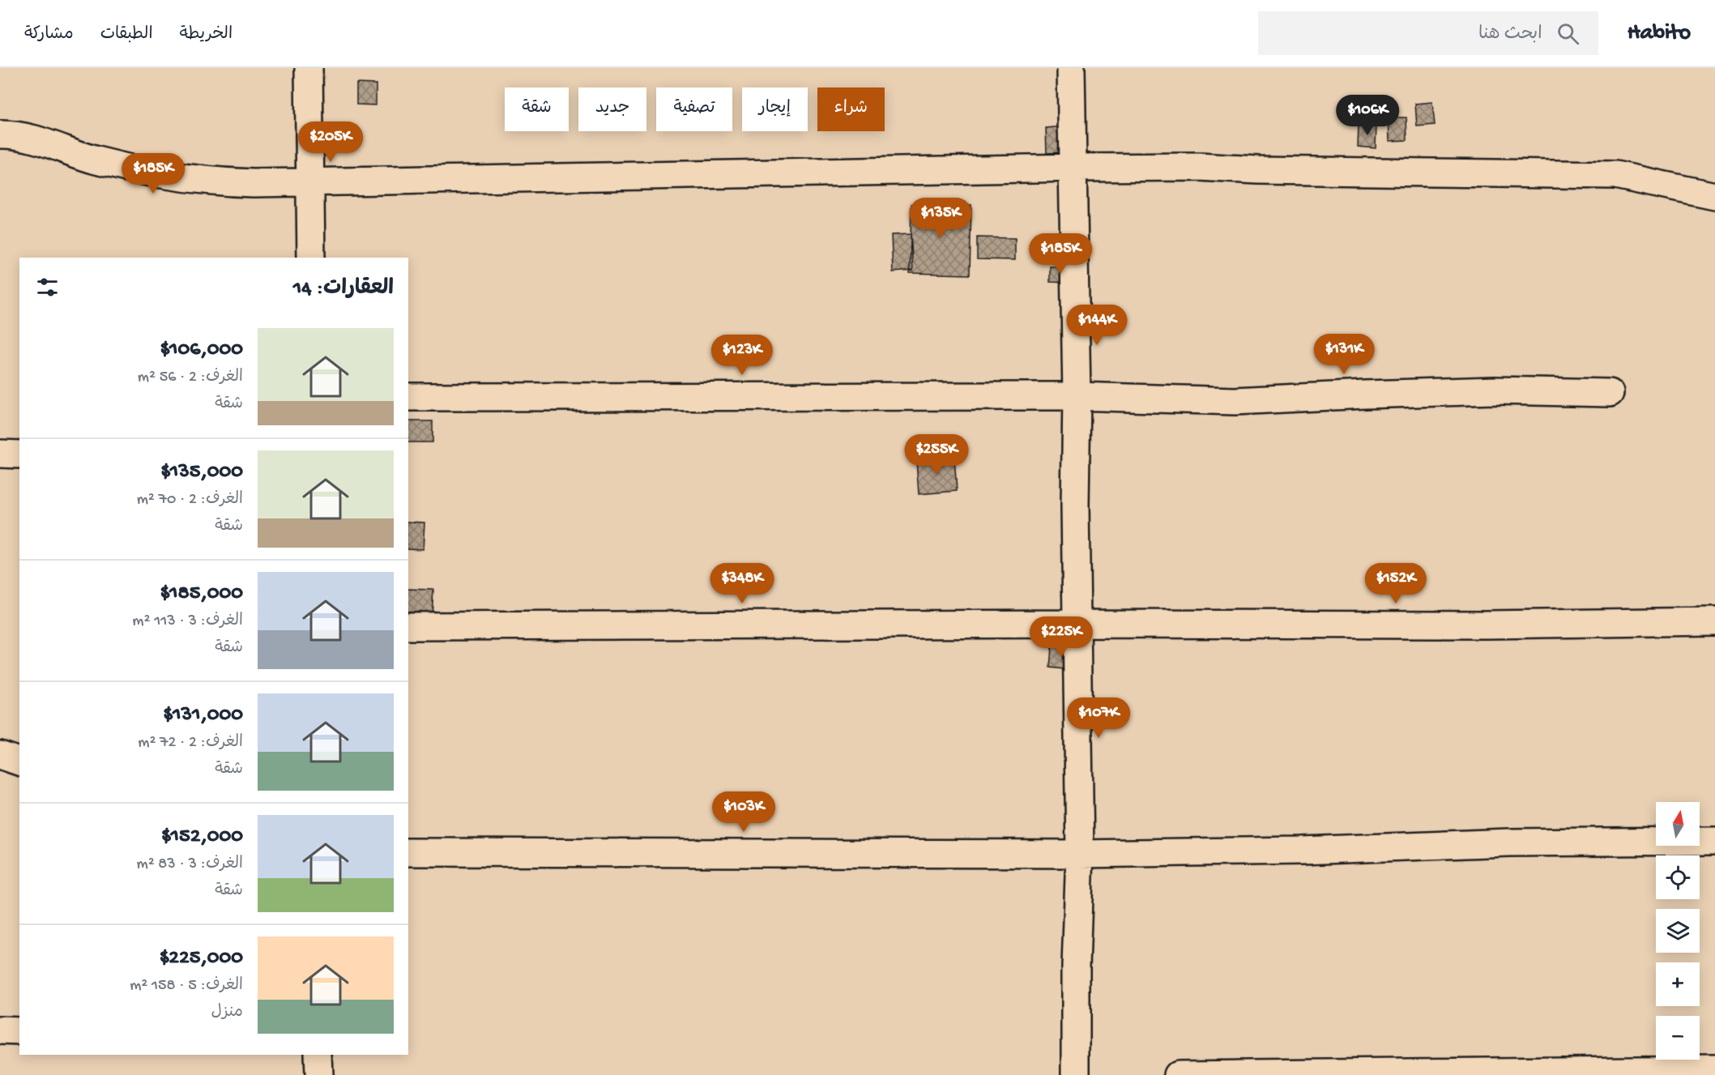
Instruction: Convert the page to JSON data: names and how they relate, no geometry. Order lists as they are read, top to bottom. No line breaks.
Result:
{"north":"top","page":{"header":"Habito","search":"ابحث هنا","nav":["الخريطة","الطبقات","مشاركة"],"chip":["شراء","إيجار","تصفية","جديد","شقة"],"price":["$106K","$205K","$185K","$135K","$185K","$144K","$131K","$123K","$255K","$348K","$152K","$225K","$107K","$103K"],"heading":"العقارات: 14","list":[{"name":"$106,000","note":"الغرف: 2 · 56 m² · شقة"},{"name":"$135,000","note":"الغرف: 2 · 70 m² · شقة"},{"name":"$185,000","note":"الغرف: 3 · 113 m² · شقة"},{"name":"$131,000","note":"الغرف: 2 · 72 m² · شقة"},{"name":"$152,000","note":"الغرف: 3 · 83 m² · شقة"},{"name":"$225,000","note":"الغرف: 5 · 158 m² · منزل"}],"map_buttons":["+","−"]}}
